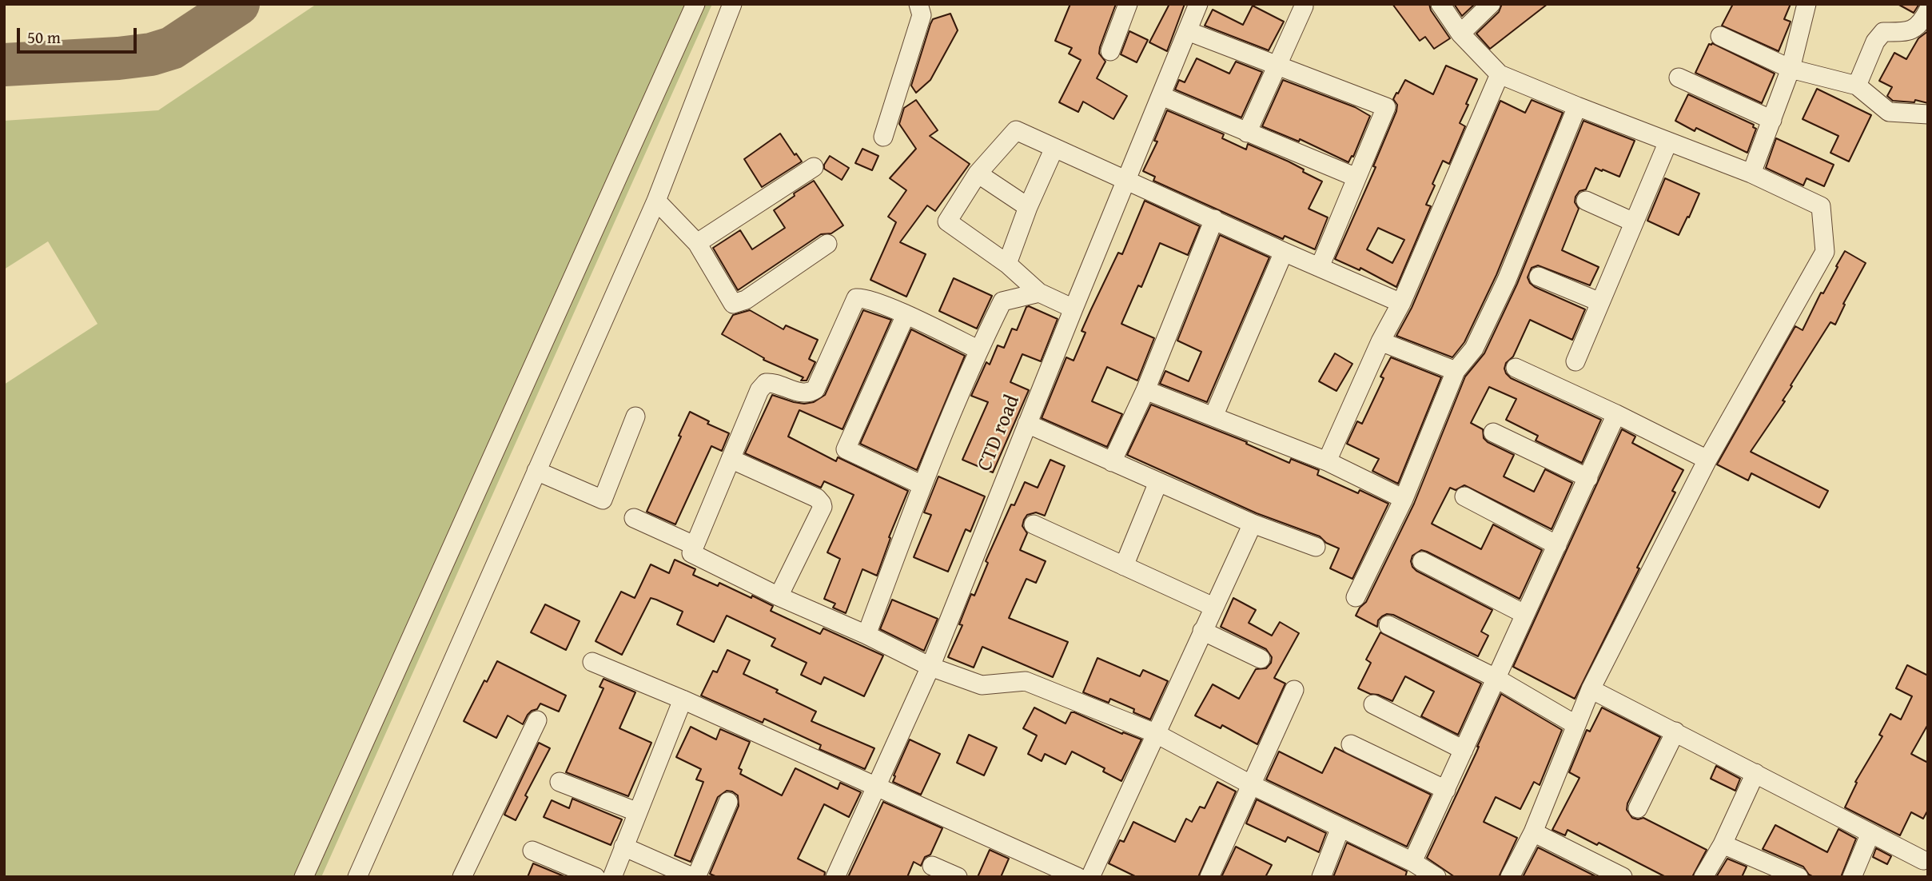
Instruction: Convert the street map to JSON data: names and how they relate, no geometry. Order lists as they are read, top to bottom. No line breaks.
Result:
{"streets":{"street":["CTD road"]},"scale_bar":"50 m"}
